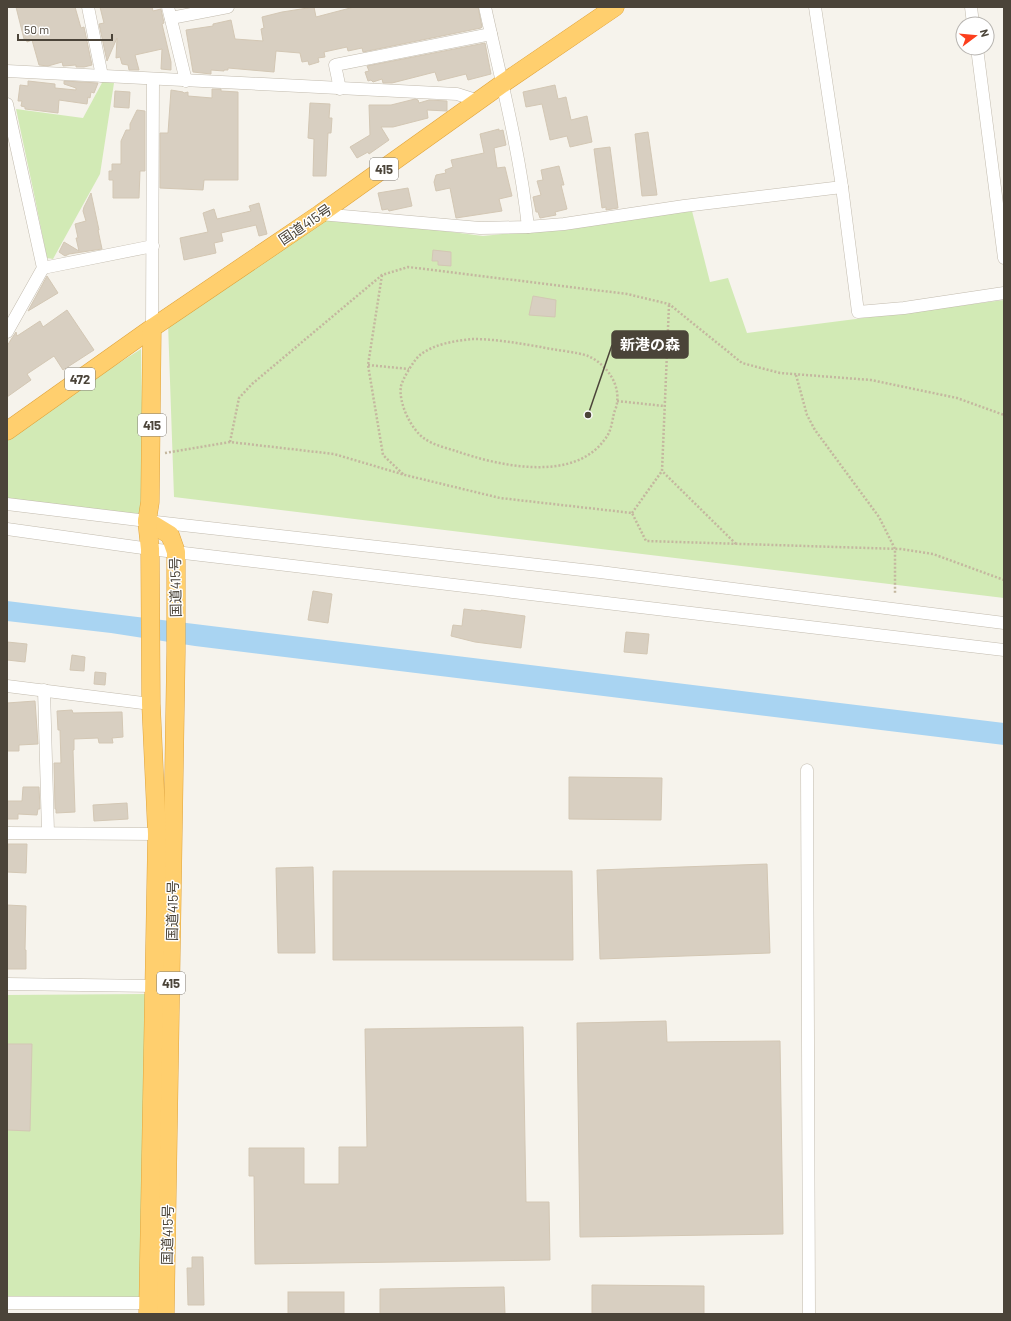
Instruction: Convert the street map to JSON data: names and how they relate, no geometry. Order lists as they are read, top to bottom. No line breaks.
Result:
{"streets":{"highway":["415","国道415号","472"]},"crossings":[["国道415号","472"]],"places":["新港の森"],"scale_bar":"50 m","north":"right"}
